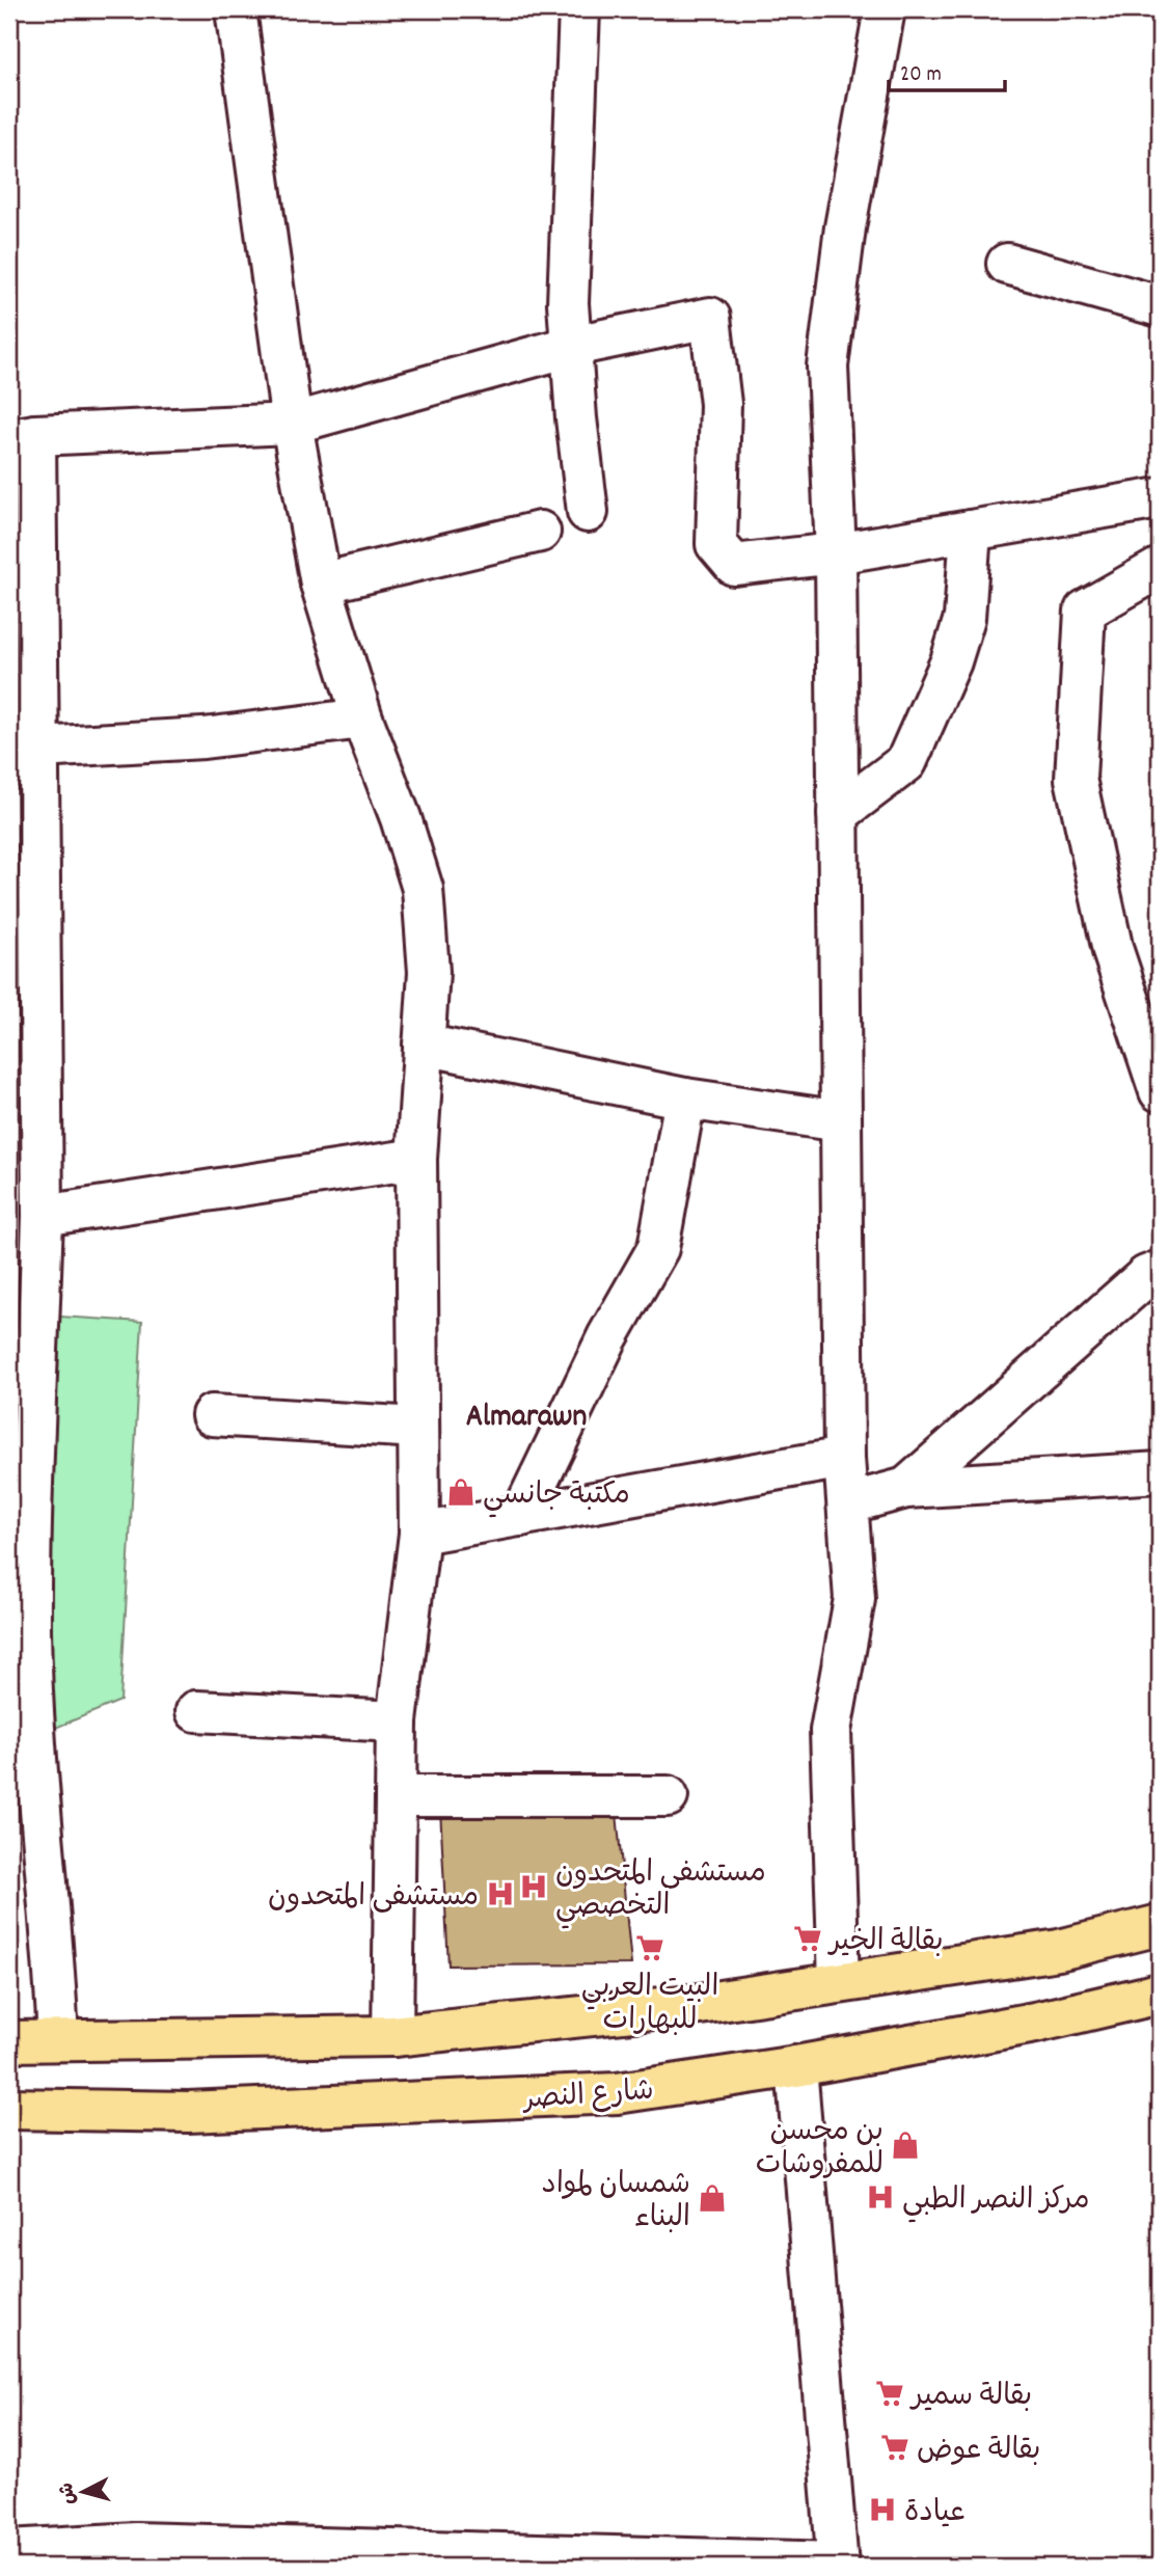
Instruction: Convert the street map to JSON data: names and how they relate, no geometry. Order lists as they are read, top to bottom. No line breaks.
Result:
{"streets":{"main road":["شارع النصر"]},"districts":["Almarawn"],"places":{"shop":["مكتبة جانسي","بن محسن للمفروشات","شمسان لمواد البناء"],"hospital":["مستشفى المتحدون التخصصي","مستشفى المتحدون","مركز النصر الطبي","عيادة"],"supermarket":["بقالة الخير","البيت العربي للبهارات","بقالة سمير","بقالة عوض"]},"scale_bar":"20 m","north":"left"}
